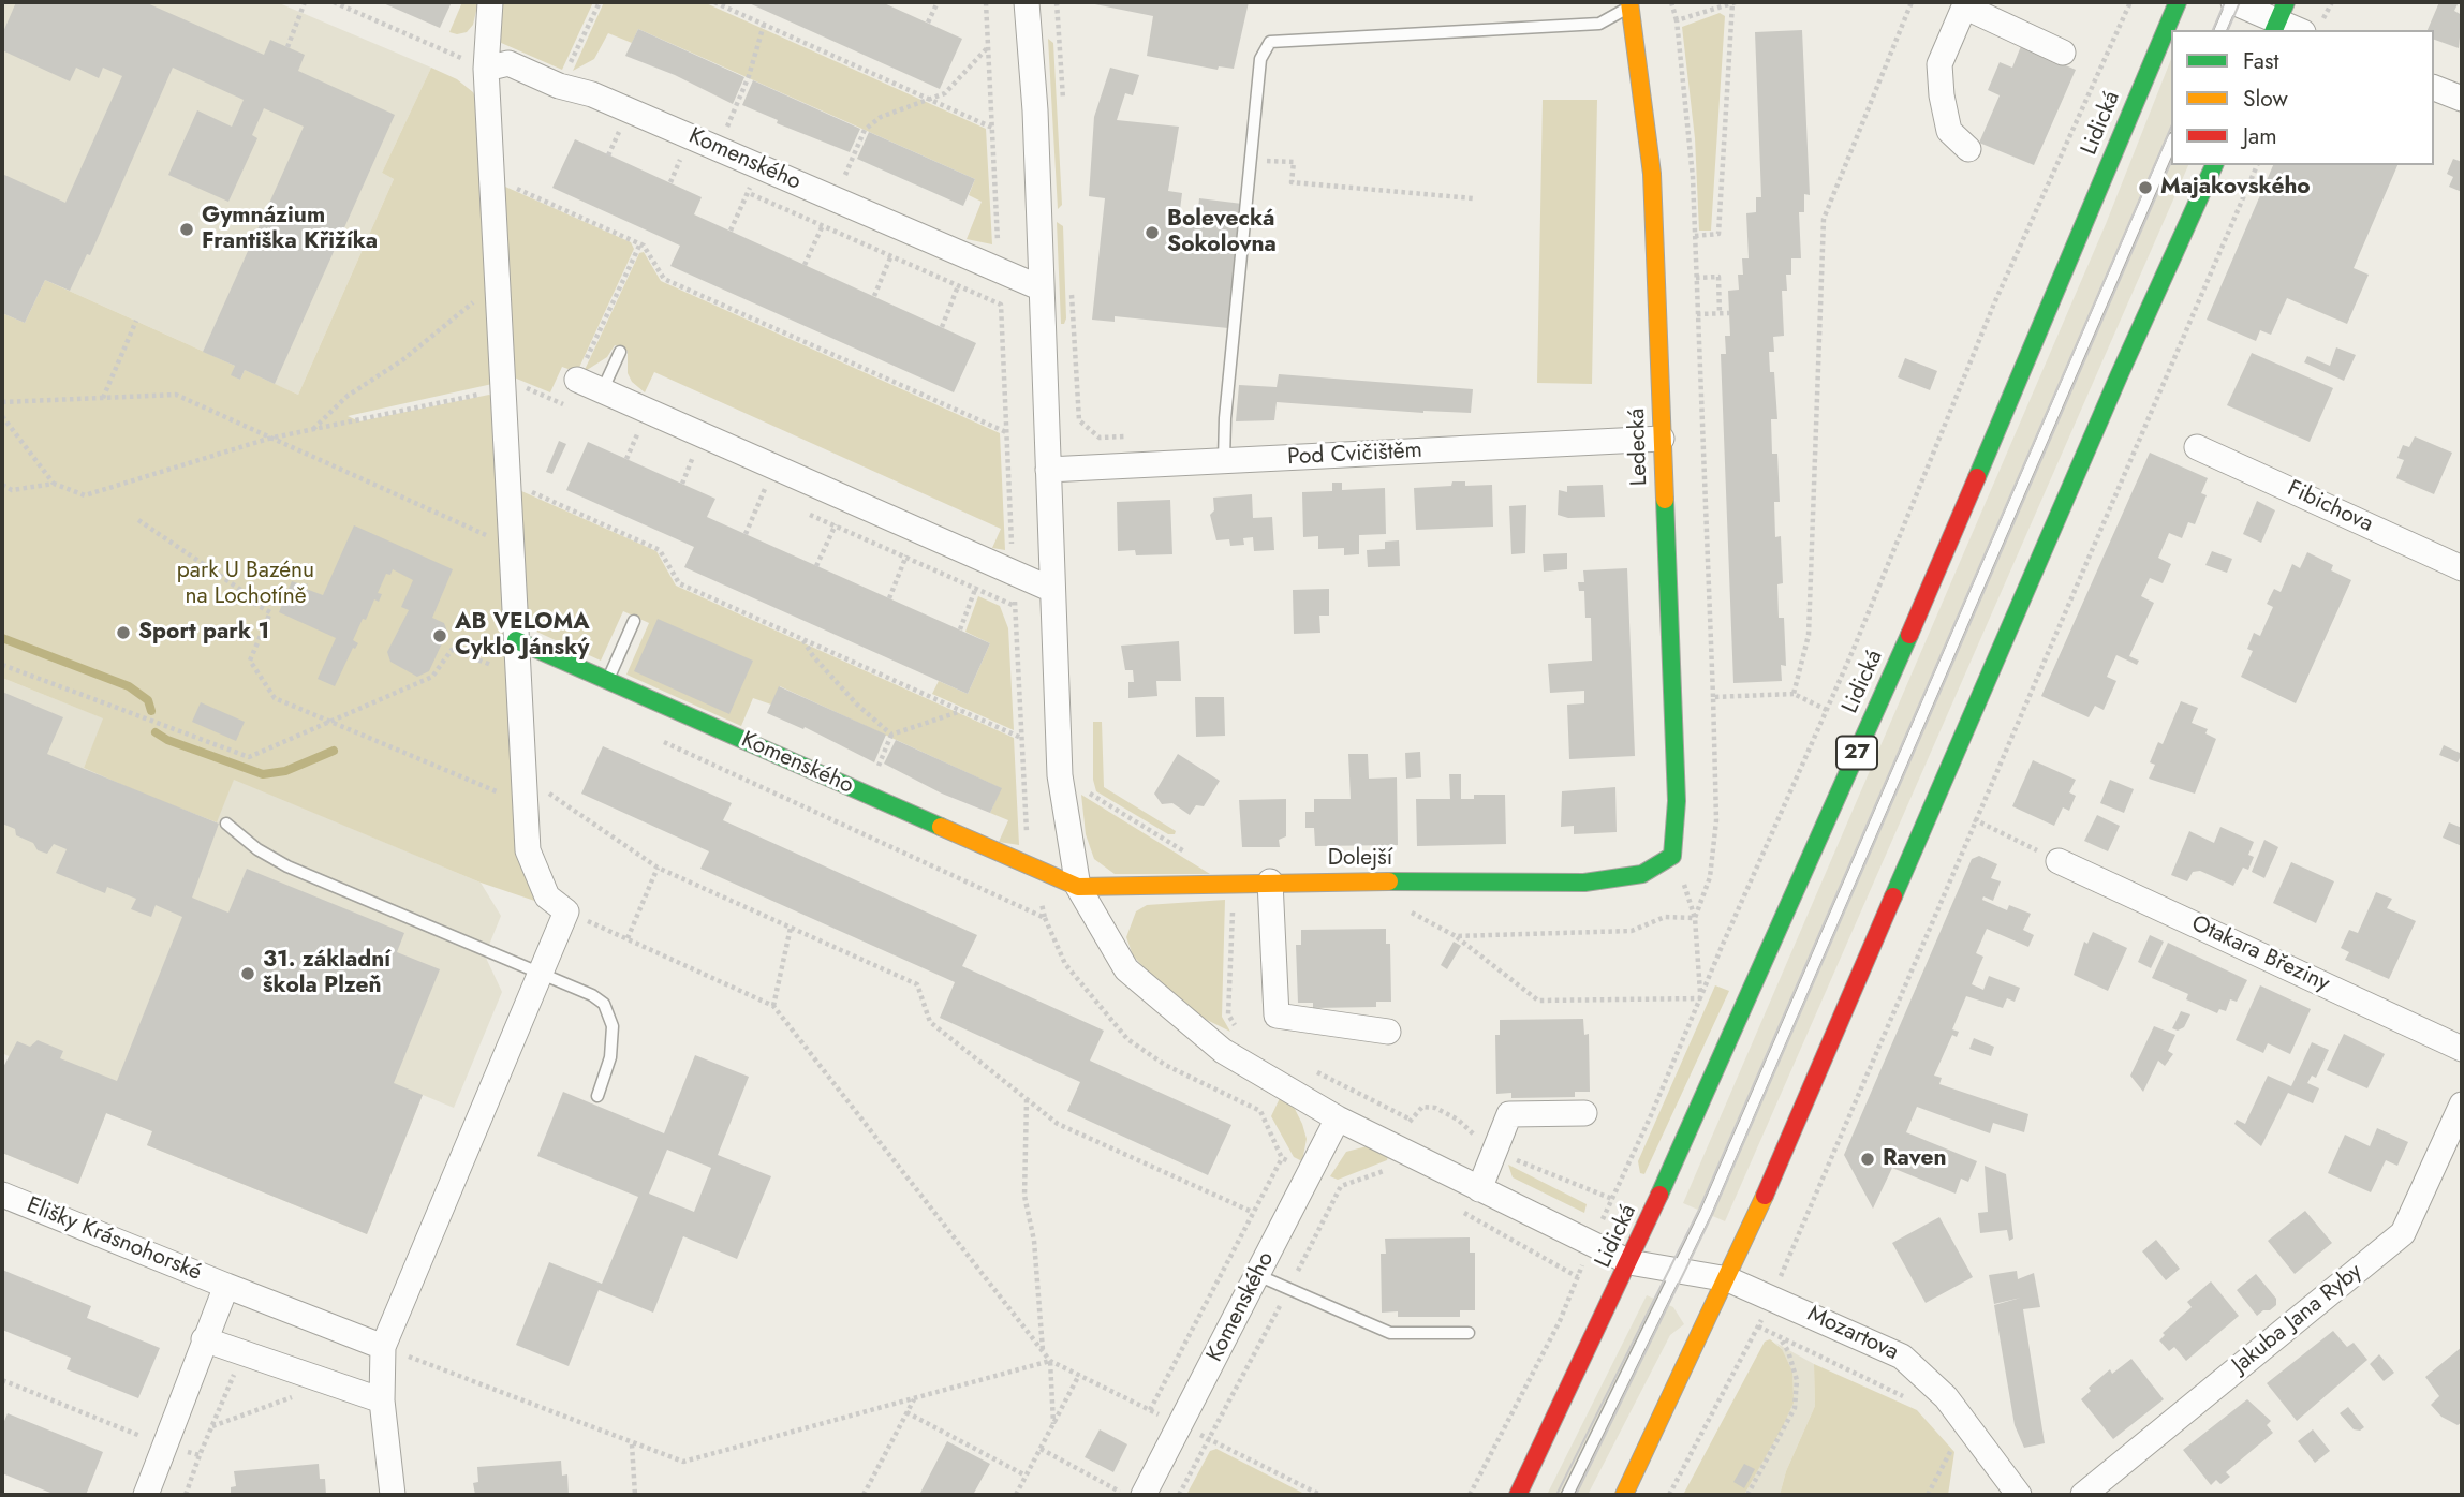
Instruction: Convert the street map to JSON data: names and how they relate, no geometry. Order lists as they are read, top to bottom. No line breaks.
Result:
{"streets":{"main road":["Lidická","Komenského","Ledecká","27","Dolejší"],"street":["Pod Cvičištěm","Fibichova","Otakara Březiny","Elišky Krásnohorské","Jakuba Jana Ryby","Mozartova"]},"crossings":[["Lidická","Mozartova"],["Komenského","Dolejší"],["Ledecká","Pod Cvičištěm"],["Ledecká","Dolejší"]],"parks":["park U Bazénu na Lochotíně"],"places":["Majakovského","Gymnázium Františka Křižíka","Bolevecká Sokolovna","Sport park 1","AB VELOMA Cyklo Jánský","31. základní škola Plzeň","Raven"],"legend":["Fast","Slow","Jam"]}
